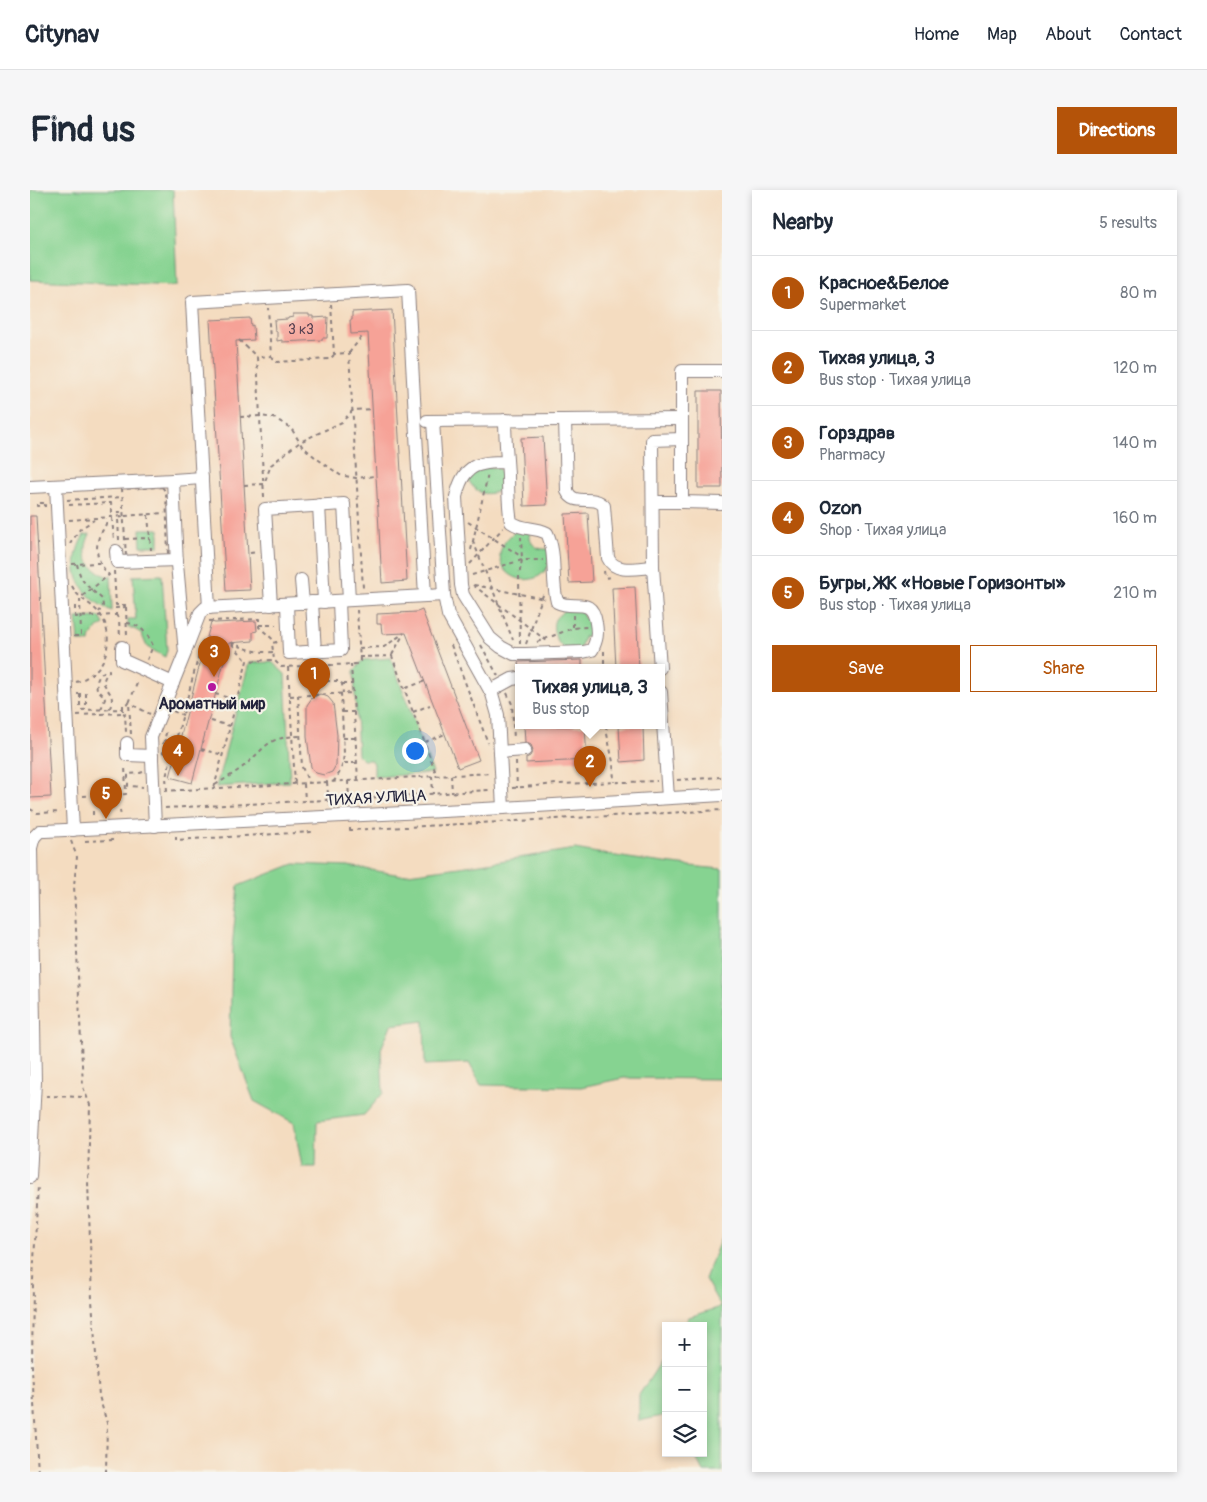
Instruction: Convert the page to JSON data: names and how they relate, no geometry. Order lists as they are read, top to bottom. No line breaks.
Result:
{"streets":{"street":["ТИХАЯ УЛИЦА"]},"places":["Ароматный мир"],"house_numbers":["3 к3"],"page":{"header":"Citynav","nav":["Home","Map","About","Contact"],"buttons":["Directions",["Save","Share"]],"title":"Find us","heading":["Nearby","5 results"],"list":[{"mark":"1","name":"Красное&Белое","note":"Supermarket","value":"80 m"},{"mark":"2","name":"Тихая улица, 3","note":"Bus stop · Тихая улица","value":"120 m"},{"mark":"3","name":"Горздрав","note":"Pharmacy","value":"140 m"},{"mark":"4","name":"Ozon","note":"Shop · Тихая улица","value":"160 m"},{"mark":"5","name":"Бугры, ЖК «Новые Горизонты»","note":"Bus stop · Тихая улица","value":"210 m"}],"pins":["3","1","4","2","5"],"popup":["Тихая улица, 3","Bus stop"],"map_buttons":["+","−"]}}
